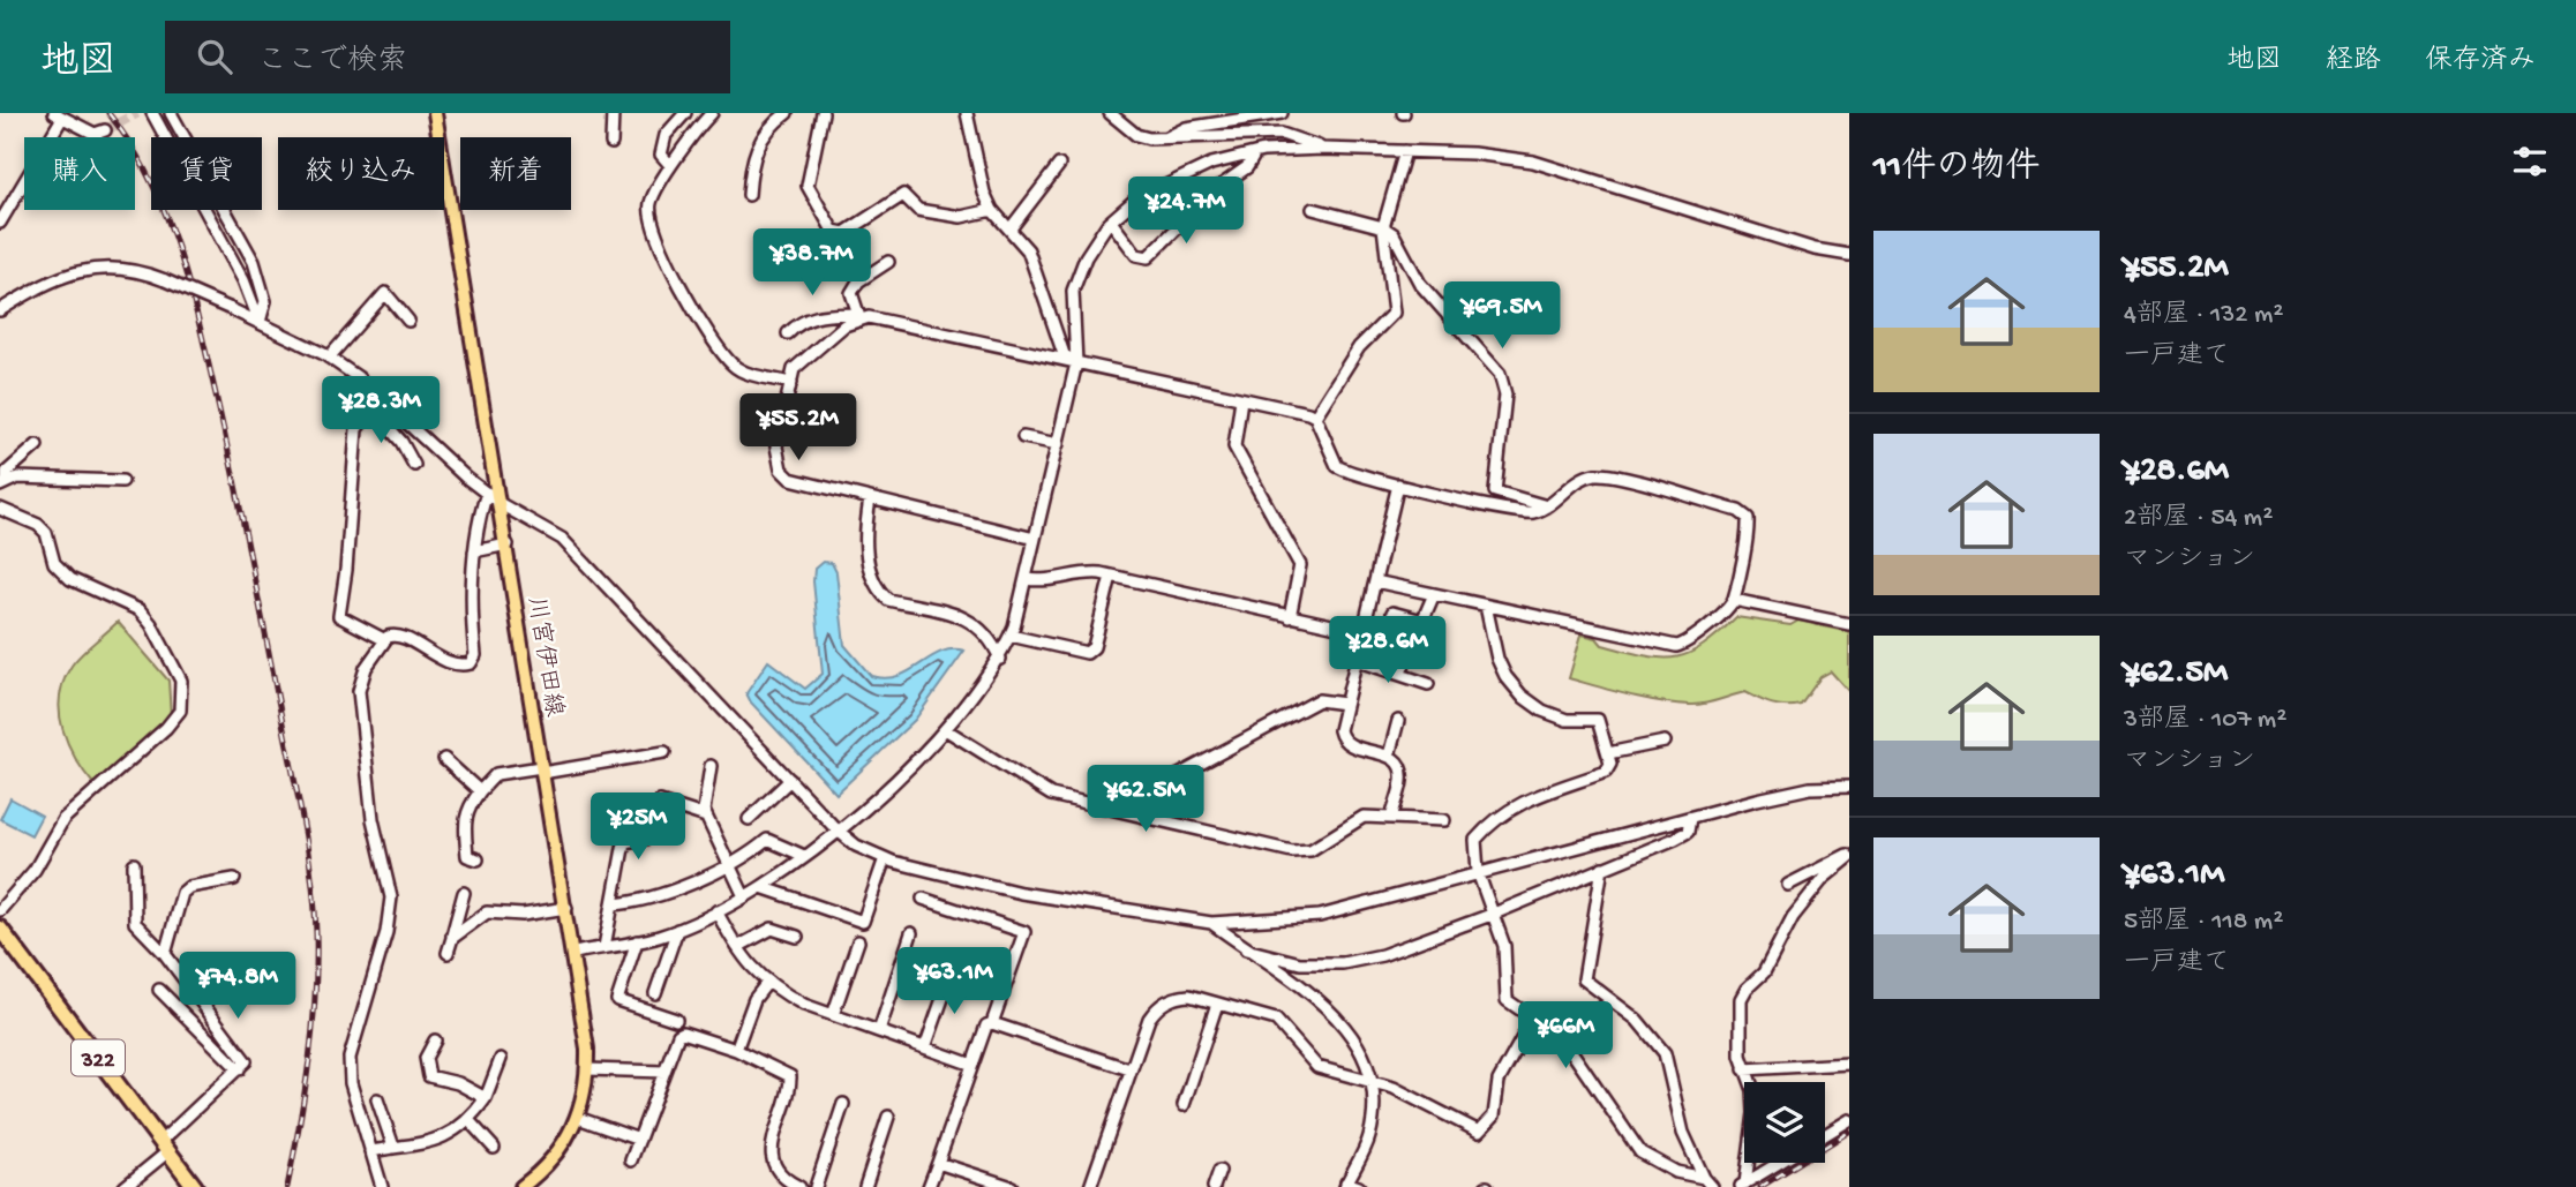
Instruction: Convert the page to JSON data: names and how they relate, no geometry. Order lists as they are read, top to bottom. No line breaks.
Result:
{"streets":{"highway":["322"],"main road":["川宮伊田線"]},"page":{"header":"地図","search":"ここで検索","nav":["地図","経路","保存済み"],"heading":"11件の物件","chip":["購入","賃貸","絞り込み","新着"],"price":["¥24.7M","¥38.7M","¥69.5M","¥28.3M","¥55.2M","¥28.6M","¥62.5M","¥25M","¥63.1M","¥74.8M","¥66M"],"list":[{"name":"¥55.2M","note":"4部屋 · 132 m² · 一戸建て"},{"name":"¥28.6M","note":"2部屋 · 54 m² · マンション"},{"name":"¥62.5M","note":"3部屋 · 107 m² · マンション"},{"name":"¥63.1M","note":"5部屋 · 118 m² · 一戸建て"}]}}
